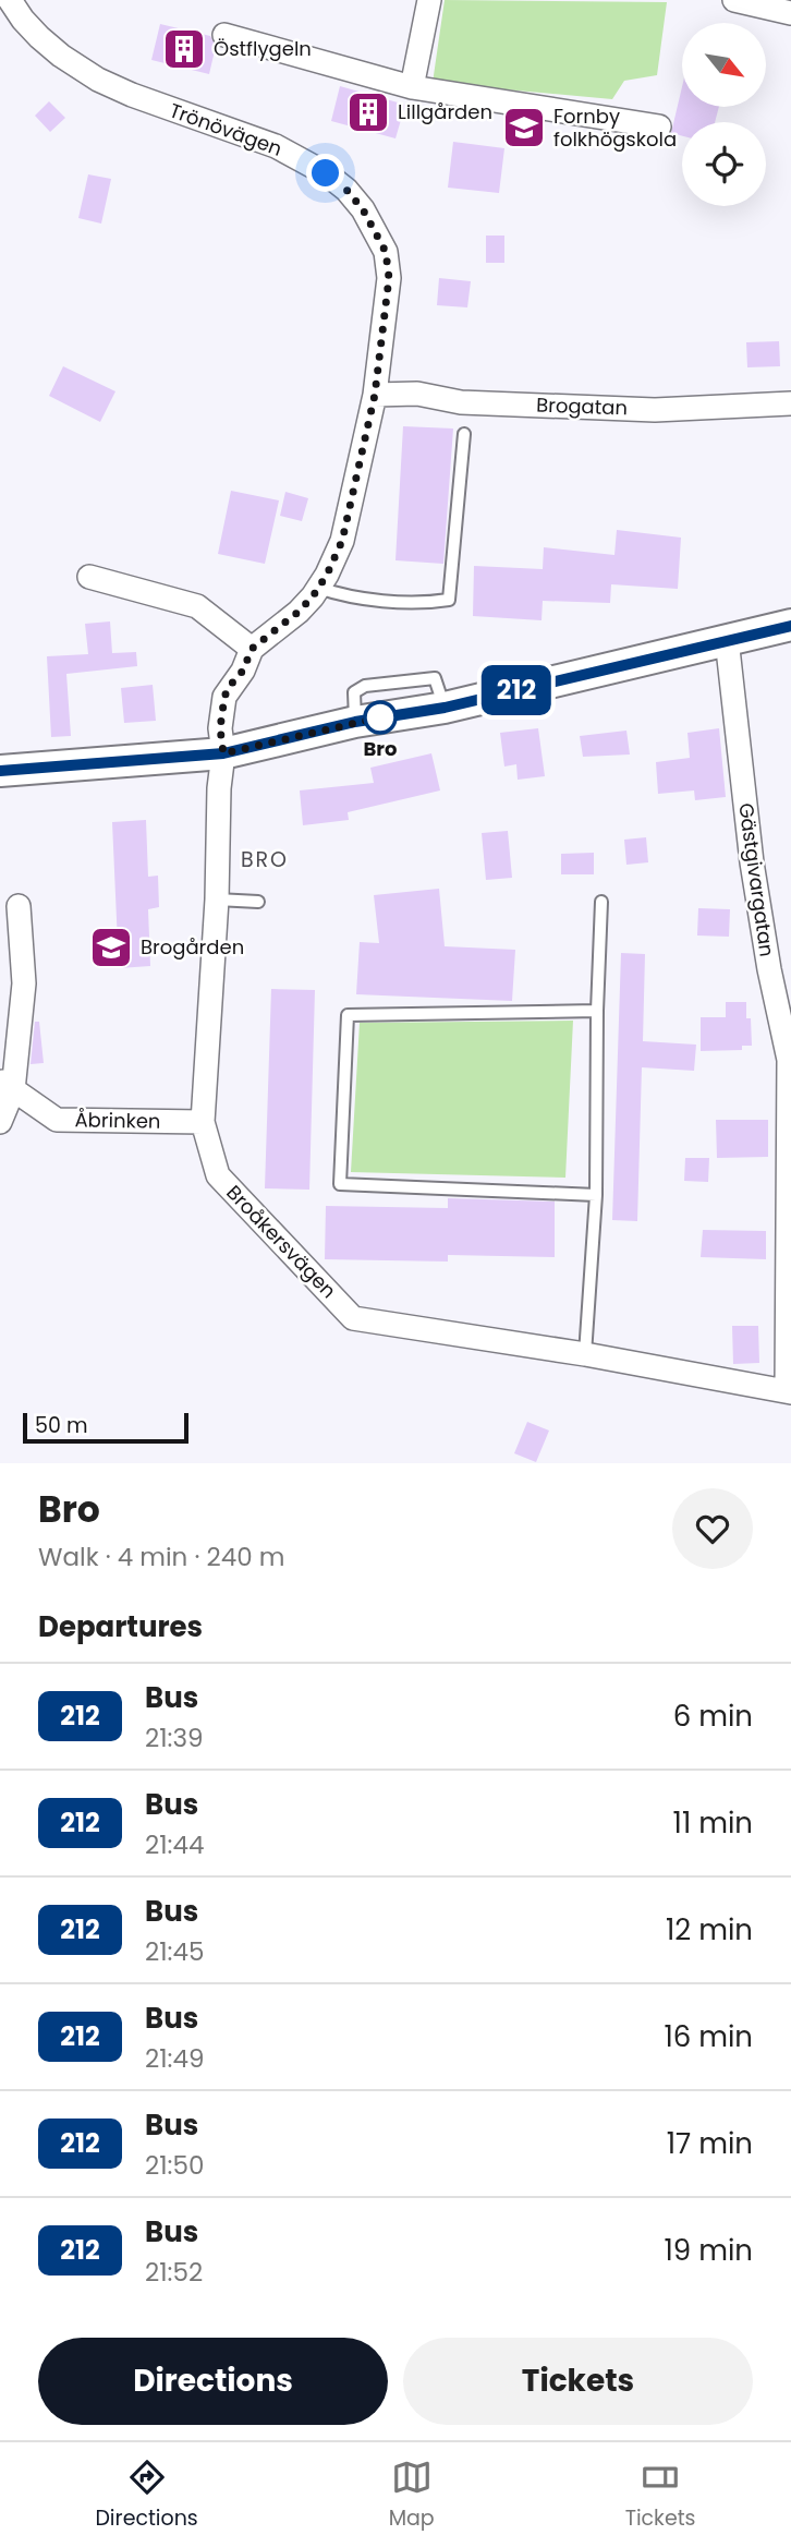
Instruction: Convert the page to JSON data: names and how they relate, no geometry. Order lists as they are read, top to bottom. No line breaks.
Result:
{"streets":{"street":["Trönövägen","Brogatan","Gästgivargatan","Åbrinken","Broåkersvägen"]},"crossings":[["Trönövägen","Brogatan"],["Trönövägen","Broåkersvägen"],["Åbrinken","Broåkersvägen"]],"districts":["BRO"],"places":{"building":["Östflygeln","Lillgården"],"school or university":["Fornby folkhögskola","Brogården"],"other":["Bro"]},"lines":["bus line 212"],"scale_bar":"50 m","north":"bottom right","page":{"on_map":"212","scale":"50 m","heading":[["Bro","Walk · 4 min · 240 m"],"Departures"],"list":[{"mark":"212","name":"Bus","note":"21:39","value":"6 min"},{"mark":"212","name":"Bus","note":"21:44","value":"11 min"},{"mark":"212","name":"Bus","note":"21:45","value":"12 min"},{"mark":"212","name":"Bus","note":"21:49","value":"16 min"},{"mark":"212","name":"Bus","note":"21:50","value":"17 min"},{"mark":"212","name":"Bus","note":"21:52","value":"19 min"}],"buttons":["Directions","Tickets"],"tabs":["Directions","Map","Tickets"]}}
